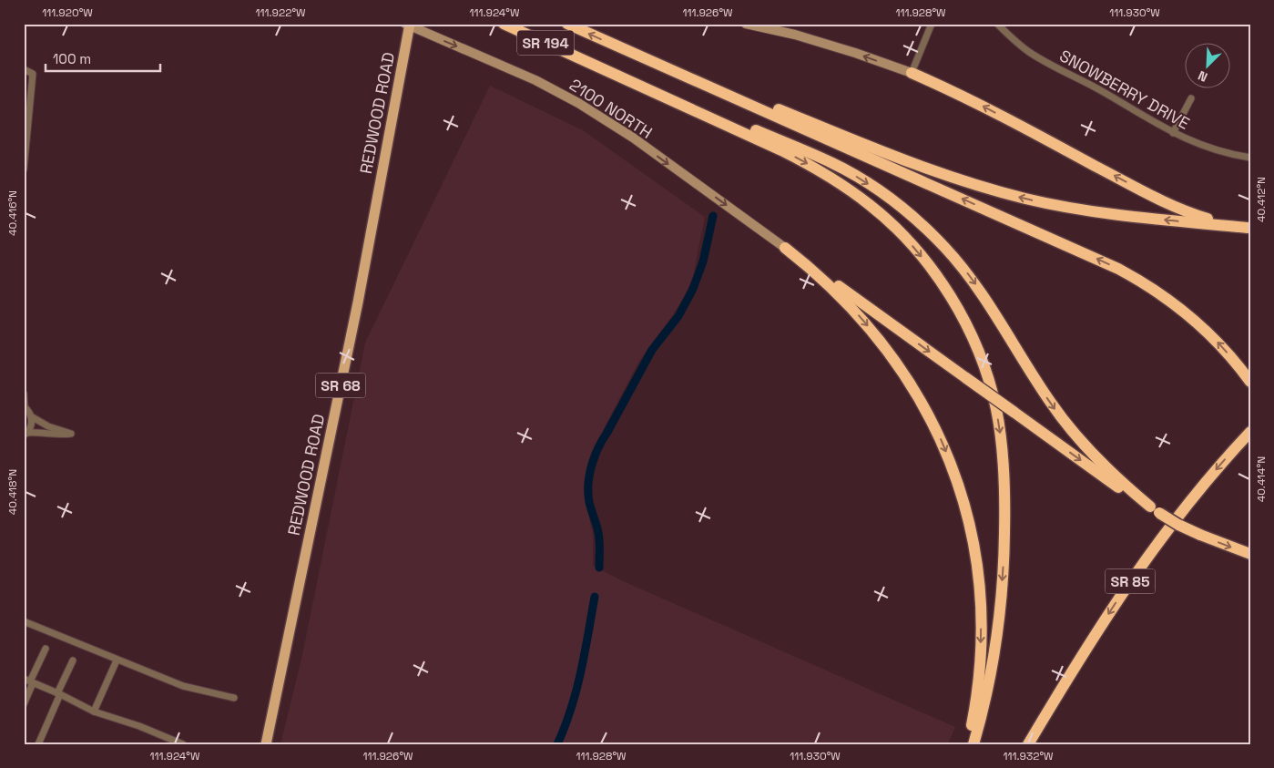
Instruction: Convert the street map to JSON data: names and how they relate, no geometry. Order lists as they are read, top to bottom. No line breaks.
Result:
{"streets":{"highway":["SR 194","SR 85"],"main road":["2100 NORTH","REDWOOD ROAD","SR 68"],"street":["SNOWBERRY DRIVE"]},"crossings":[["2100 NORTH","REDWOOD ROAD"]],"one_way":["2100 NORTH"],"scale_bar":"100 m","north":"bottom left","coordinates":["111.920°W","111.922°W","111.924°W","111.926°W","111.928°W","111.930°W","40.412°N","40.416°N","40.414°N","40.418°N","111.932°W"]}
